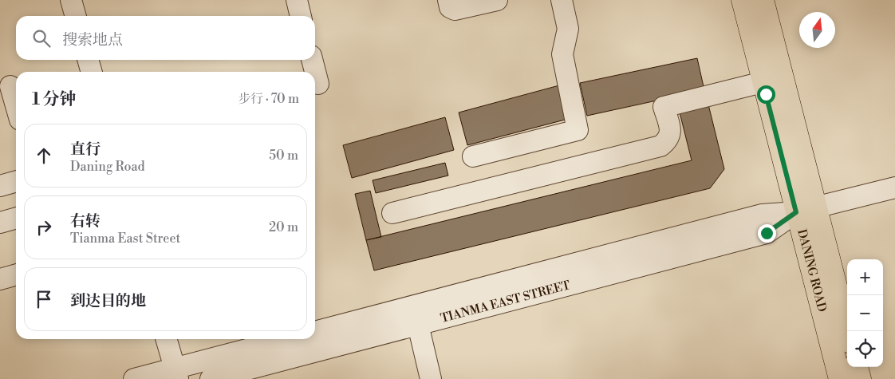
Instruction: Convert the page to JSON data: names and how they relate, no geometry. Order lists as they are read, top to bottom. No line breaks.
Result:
{"streets":{"main road":["DANING ROAD"],"street":["TIANMA EAST STREET"]},"crossings":[["DANING ROAD","TIANMA EAST STREET"]],"north":"top","page":{"search":"搜索地点","heading":["1 分钟","步行 · 70 m"],"list":[["直行","Daning Road","50 m"],["右转","Tianma East Street","20 m"],"到达目的地"],"map_buttons":["+","−"]}}
